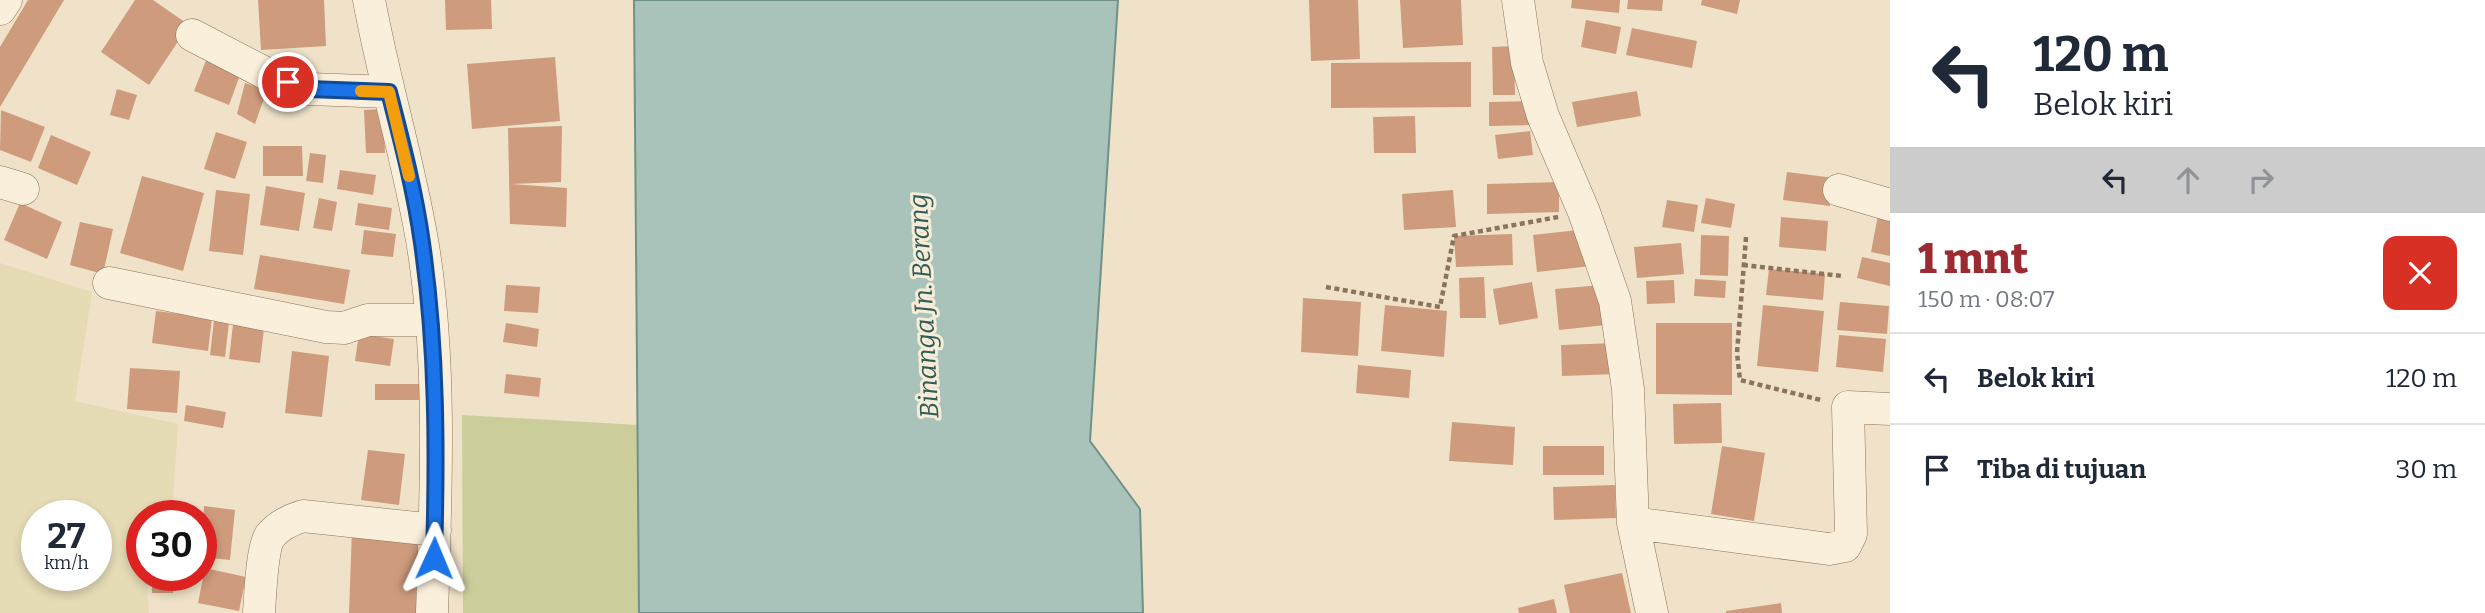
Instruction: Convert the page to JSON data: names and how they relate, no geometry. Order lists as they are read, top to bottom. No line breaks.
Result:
{"water":["Binanga Jn. Berang"],"page":{"turn":["120 m","Belok kiri"],"heading":["1 mnt","150 m · 08:07"],"list":[{"name":"Belok kiri","value":"120 m"},{"name":"Tiba di tujuan","value":"30 m"}],"speed":"27 km/h","limit":"30"}}
